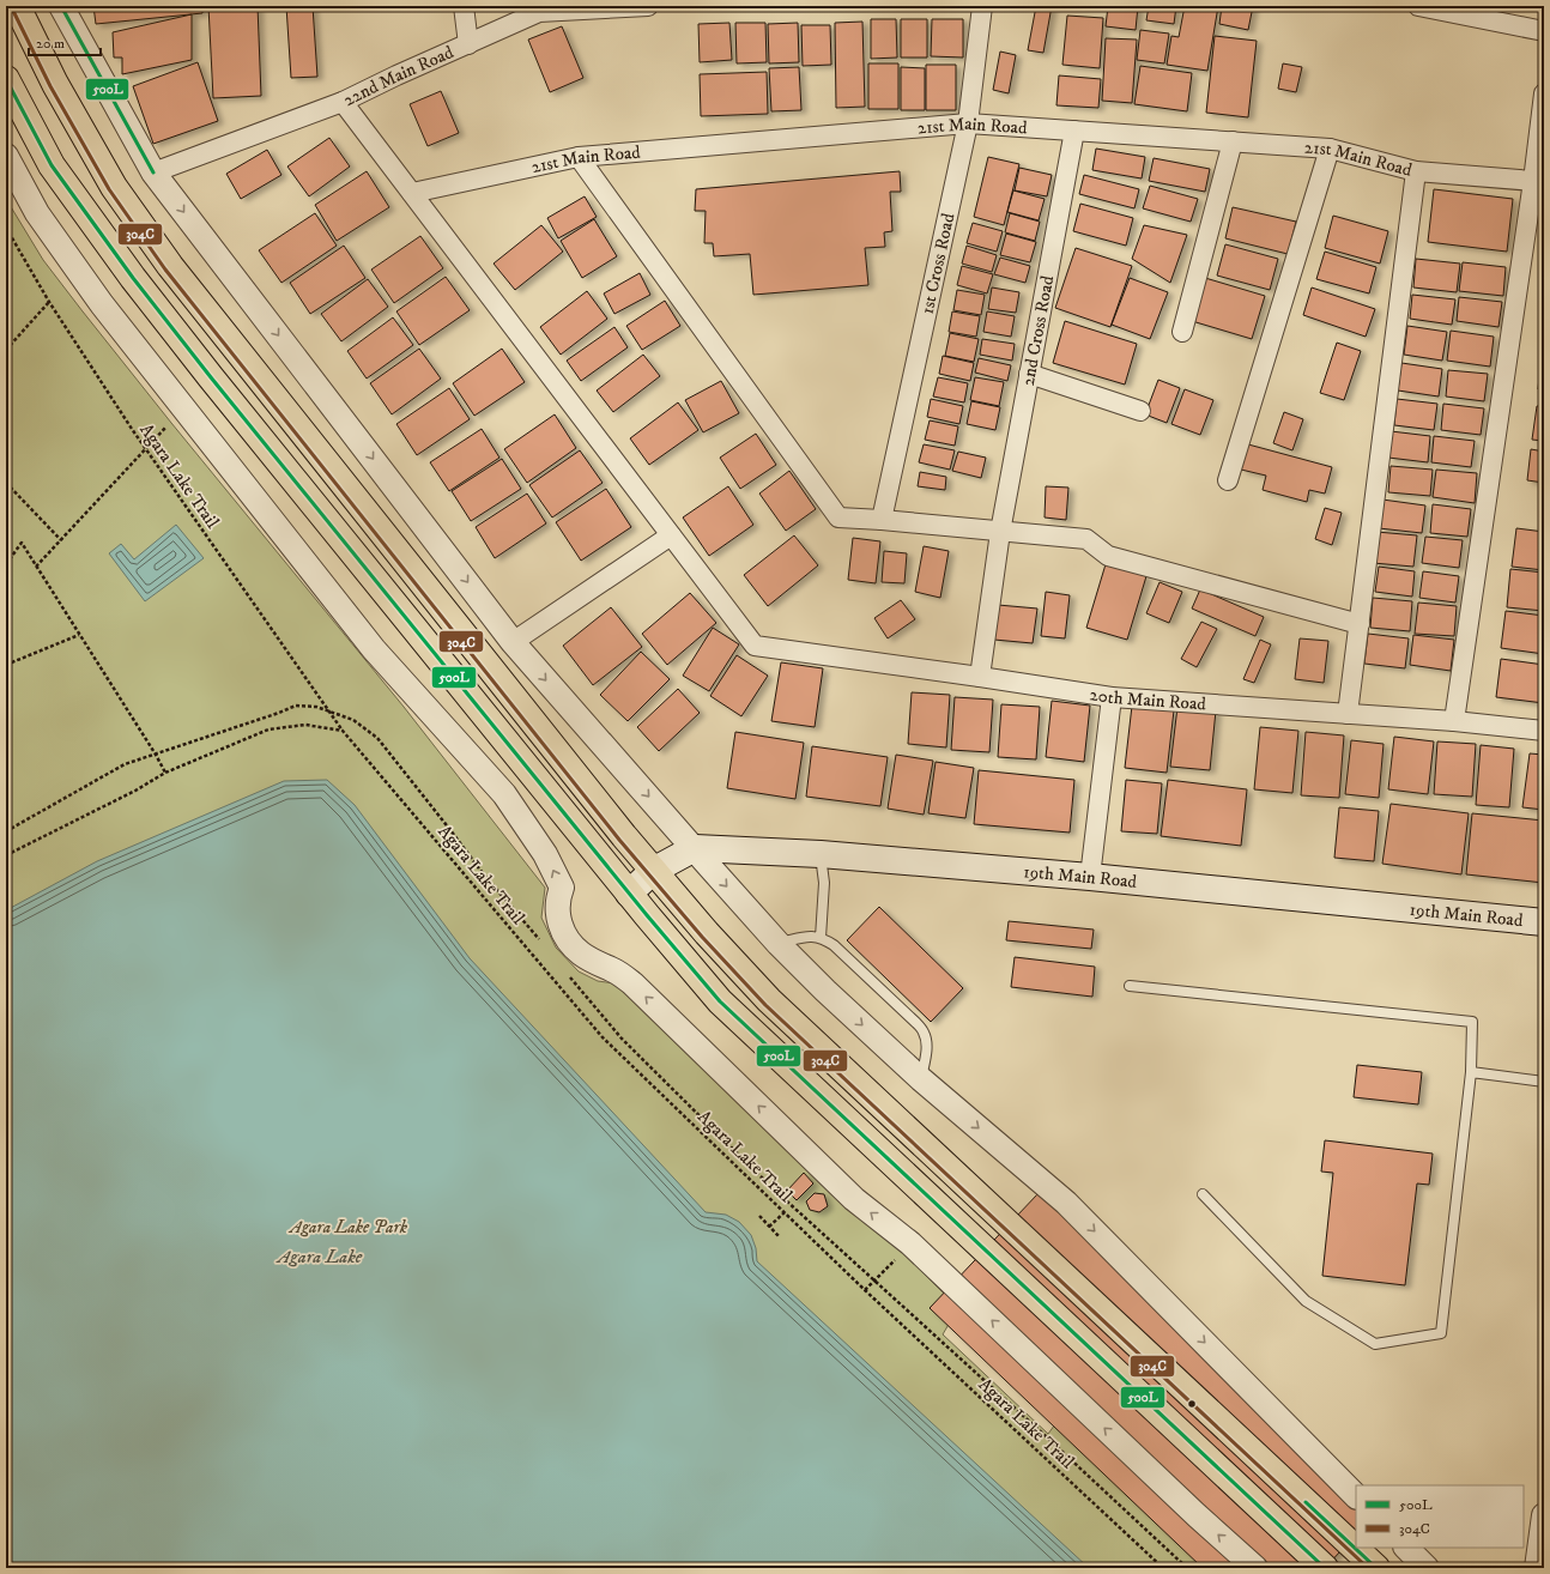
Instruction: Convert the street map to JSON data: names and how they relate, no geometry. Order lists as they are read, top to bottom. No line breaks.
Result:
{"streets":{"main road":["19th Main Road"],"street":["22nd Main Road","21st Main Road","1st Cross Road","2nd Cross Road","20th Main Road"],"path":["Agara Lake Trail"]},"crossings":[["21st Main Road","1st Cross Road"],["21st Main Road","2nd Cross Road"],["2nd Cross Road","20th Main Road"]],"water":["Agara Lake"],"parks":["Agara Lake Park"],"lines":["transit line 500L","transit line 304C"],"legend":["500L","304C"],"scale_bar":"20 m"}
